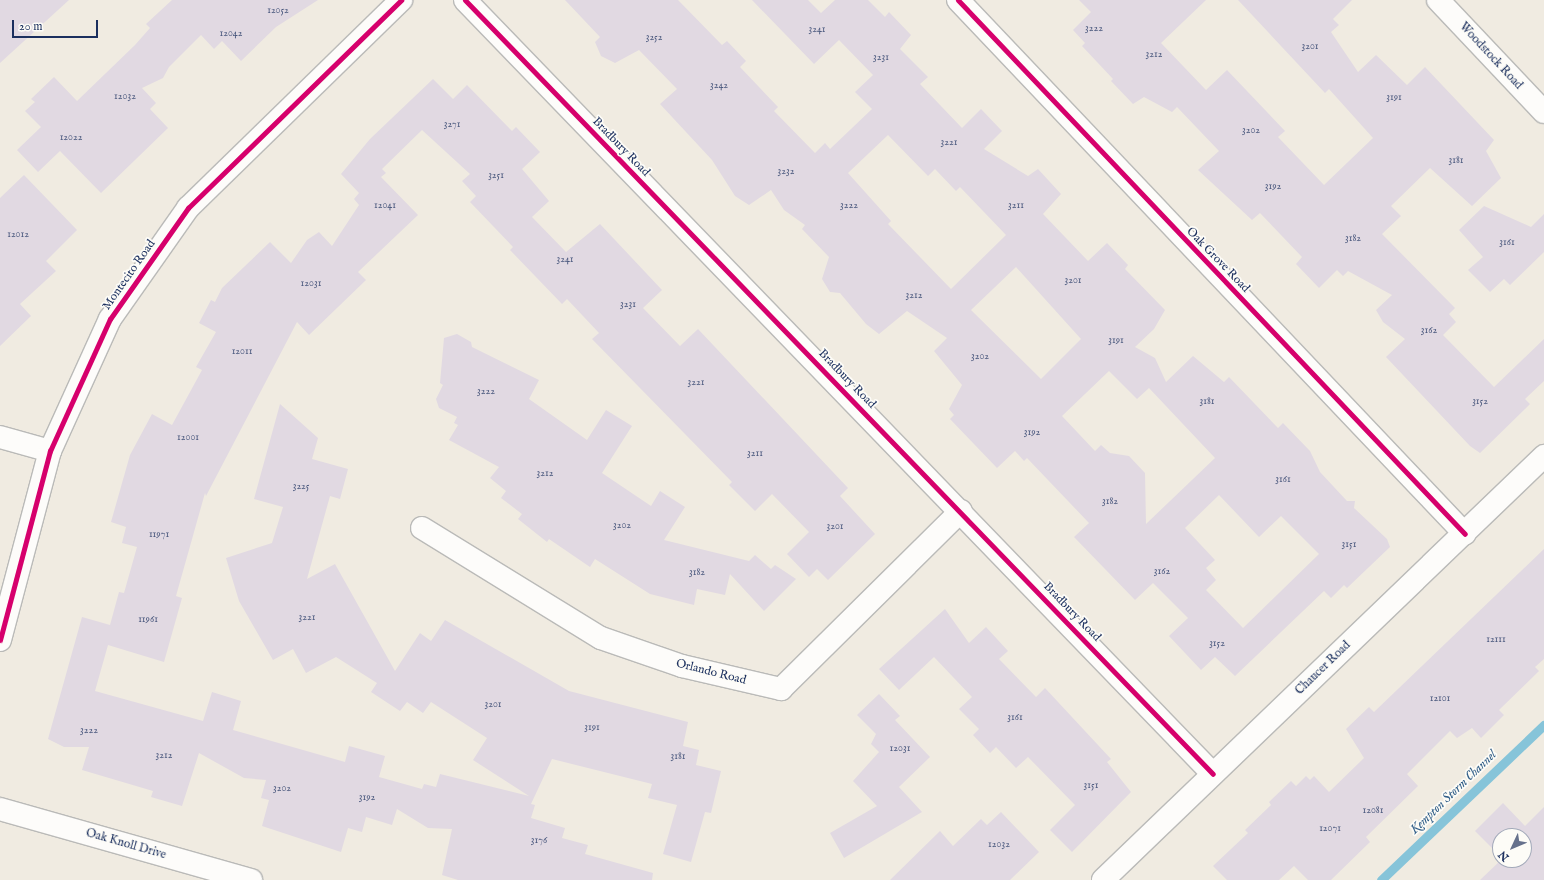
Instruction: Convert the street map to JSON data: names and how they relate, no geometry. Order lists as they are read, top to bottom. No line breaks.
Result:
{"streets":{"street":["Woodstock Road","Bradbury Road","Oak Grove Road","Montecito Road","Chaucer Road","Orlando Road","Oak Knoll Drive"]},"crossings":[["Bradbury Road","Chaucer Road"],["Bradbury Road","Orlando Road"],["Oak Grove Road","Chaucer Road"]],"water":["Kempton Storm Channel"],"house_numbers":["12052","3222","3241","12042","3252","3201","3212","3231","3242","12032","3191","3271","3202","12022","3221","3181","3232","3251","3192","12041","3222","3211","12012","3182","3161","3241","3201","12031","3212","3231","3162","3191","12011","3202","3221","3222","3181","3152","3192","12001","3211","3212","3161","3225","3182","3202","3201","11971","3151","3162","3182","3221","11961","12111","3152","12101","3201","3161","3191","3222","12031","3212","3181","3151","3202","3192","12081","12071","3176","12032"],"scale_bar":"20 m","north":"bottom left"}
